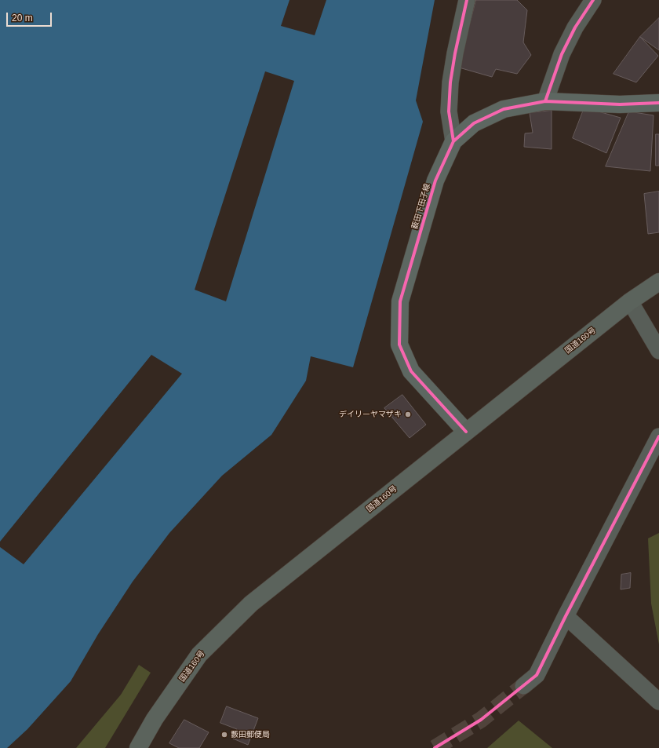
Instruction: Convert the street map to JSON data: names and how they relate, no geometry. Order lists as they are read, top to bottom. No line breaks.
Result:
{"streets":{"highway":["国道160号"],"main road":["薮田下田子線"]},"crossings":[["薮田下田子線","国道160号"]],"places":["デイリーヤマザキ","藪田郵便局"],"scale_bar":"20 m"}
